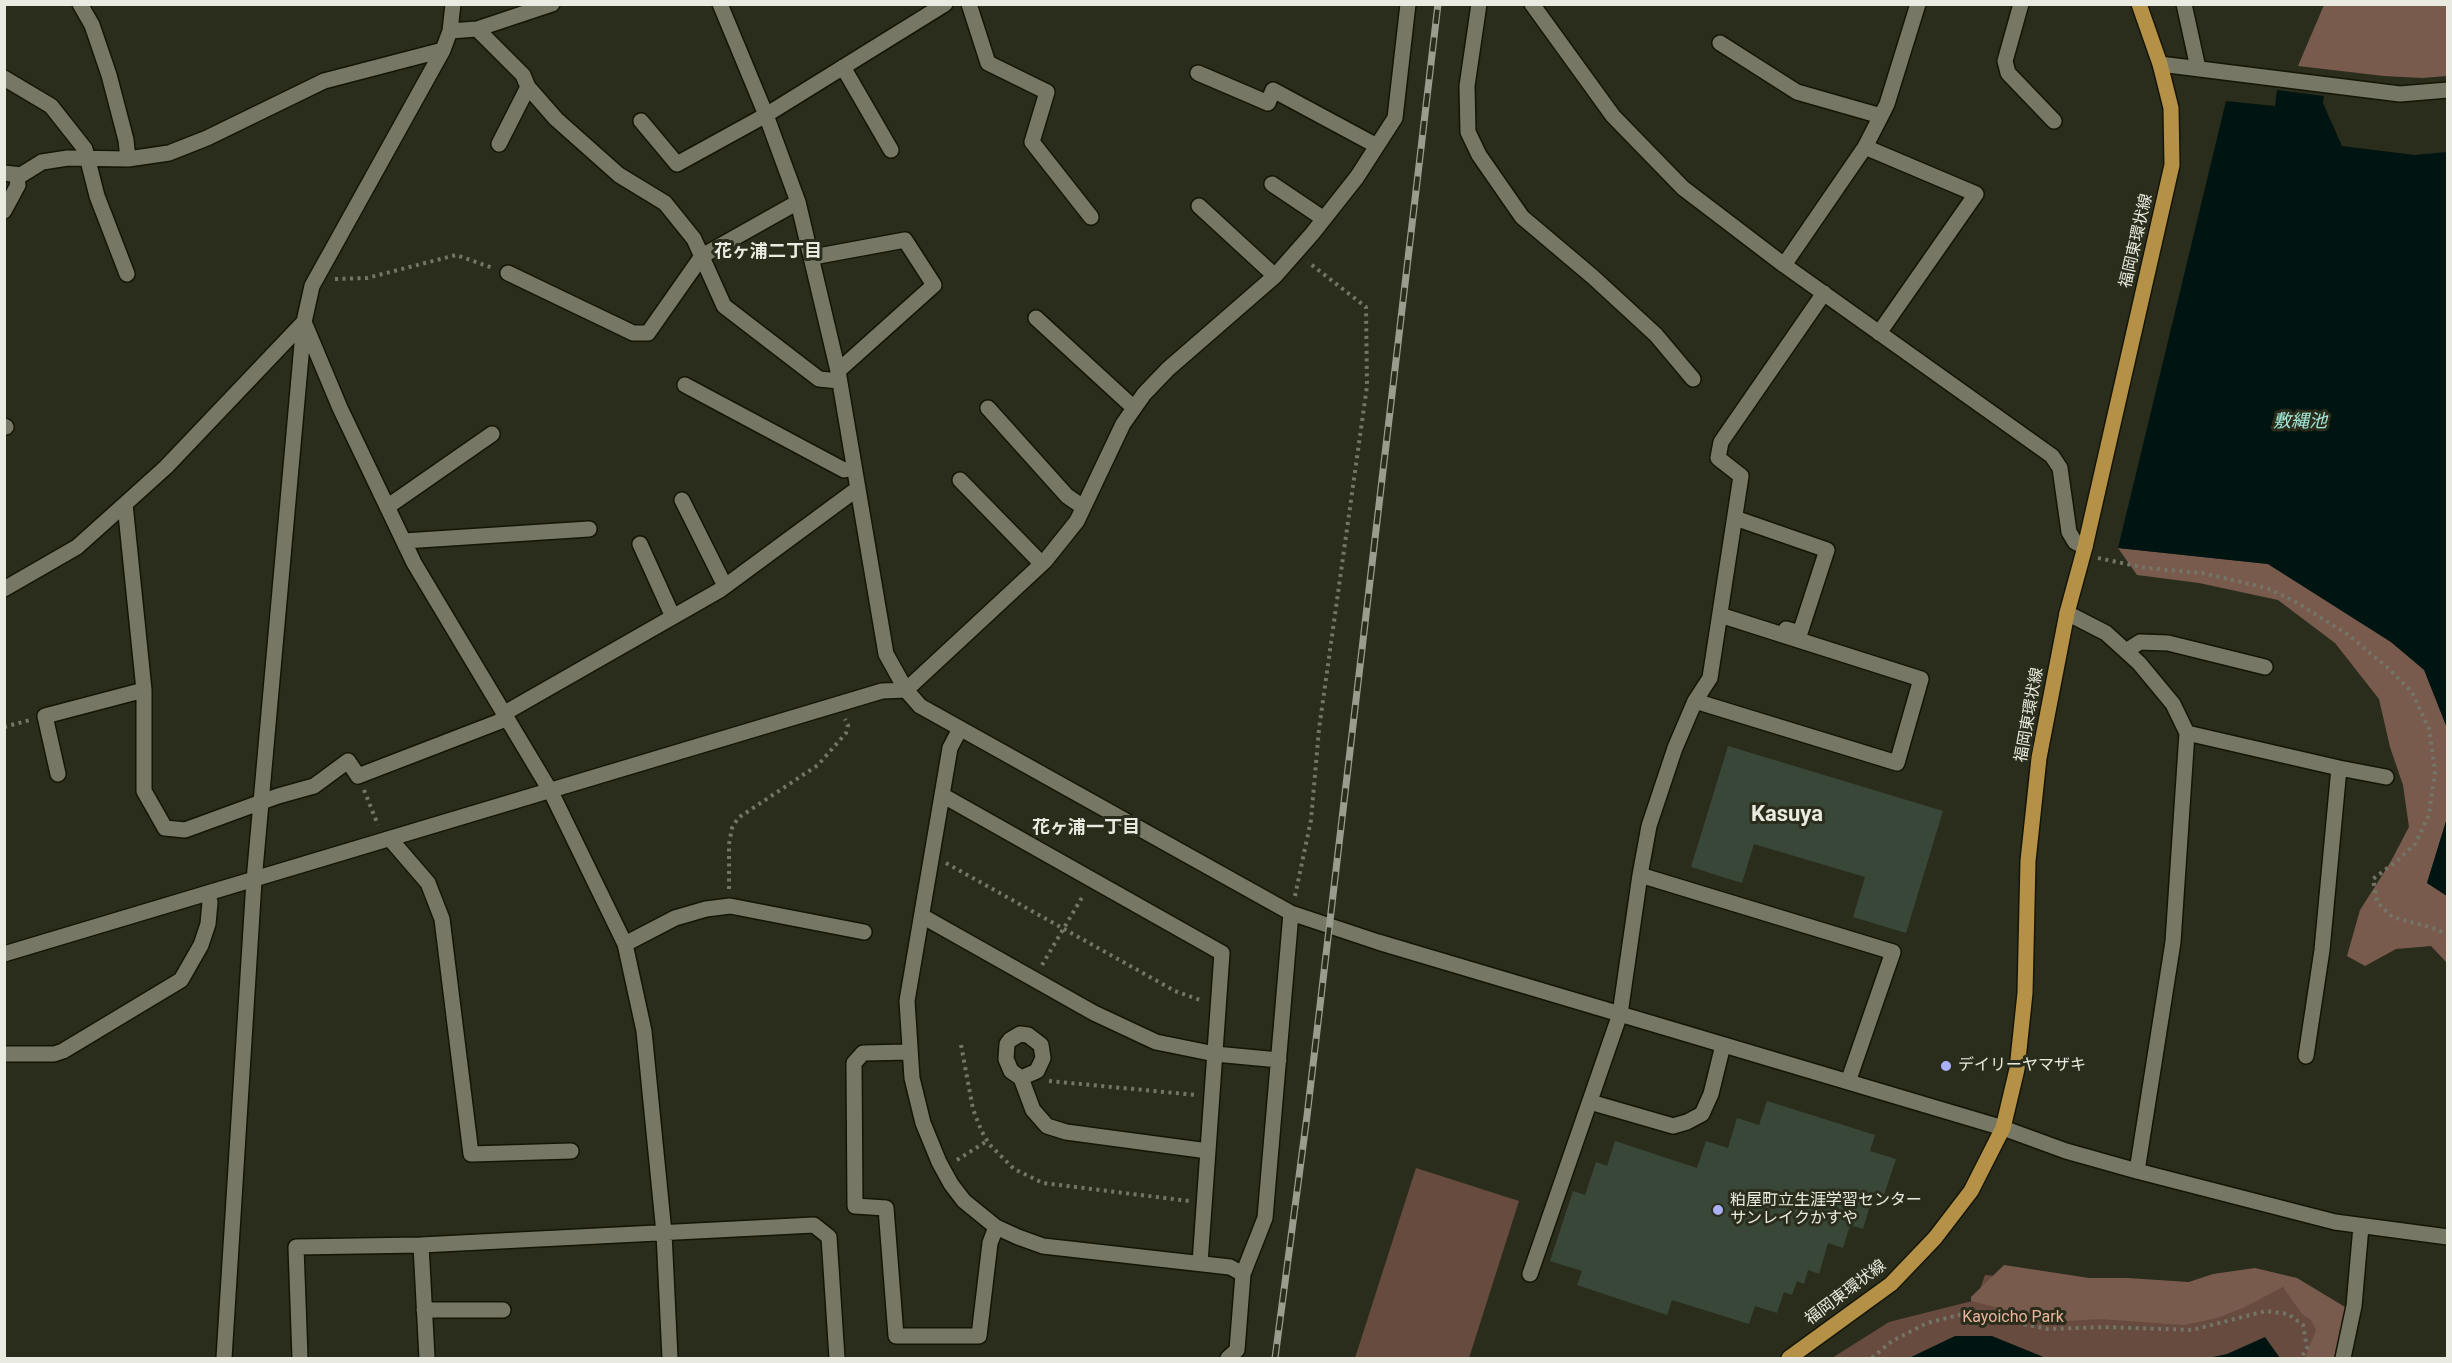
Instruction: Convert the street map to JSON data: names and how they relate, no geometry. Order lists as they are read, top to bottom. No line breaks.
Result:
{"streets":{"main road":["福岡東環状線"]},"districts":["花ヶ浦二丁目","Kasuya","花ヶ浦一丁目"],"water":["敷縄池"],"parks":["Kayoicho Park"],"places":["デイリーヤマザキ","粕屋町立生涯学習センター サンレイクかすや"]}
